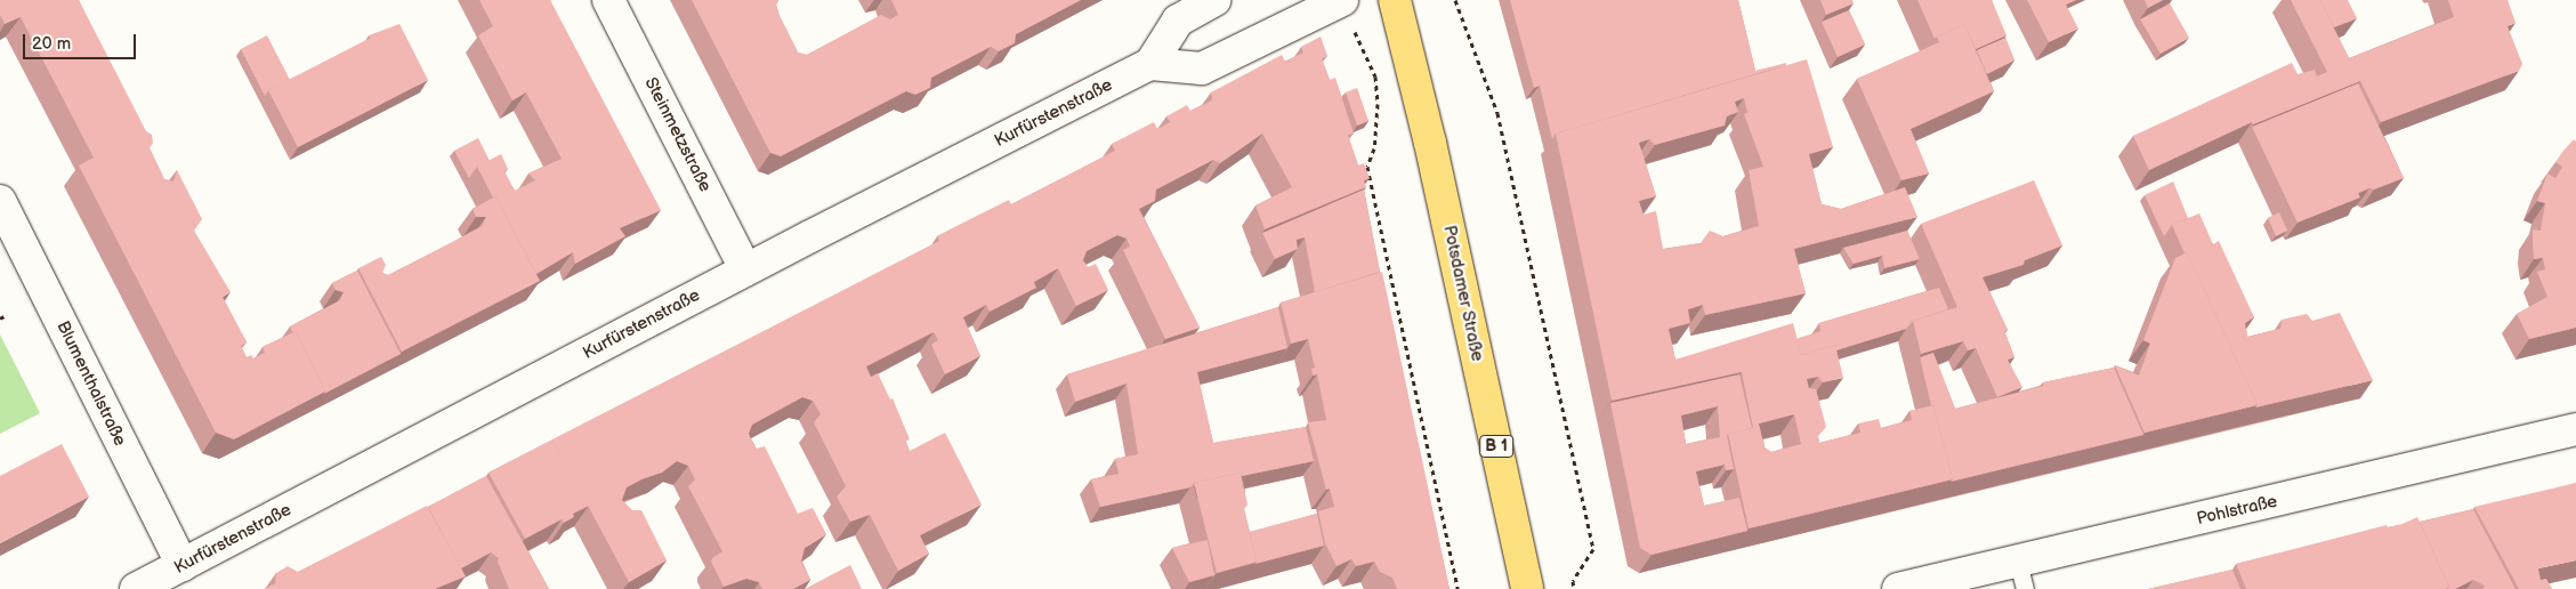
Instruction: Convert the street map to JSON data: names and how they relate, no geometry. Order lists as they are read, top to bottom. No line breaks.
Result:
{"streets":{"main road":["Potsdamer Straße","B 1"],"street":["Kurfürstenstraße","Steinmetzstraße","Blumenthalstraße","Pohlstraße"]},"crossings":[["Kurfürstenstraße","Steinmetzstraße"],["Kurfürstenstraße","Blumenthalstraße"]],"scale_bar":"20 m"}
